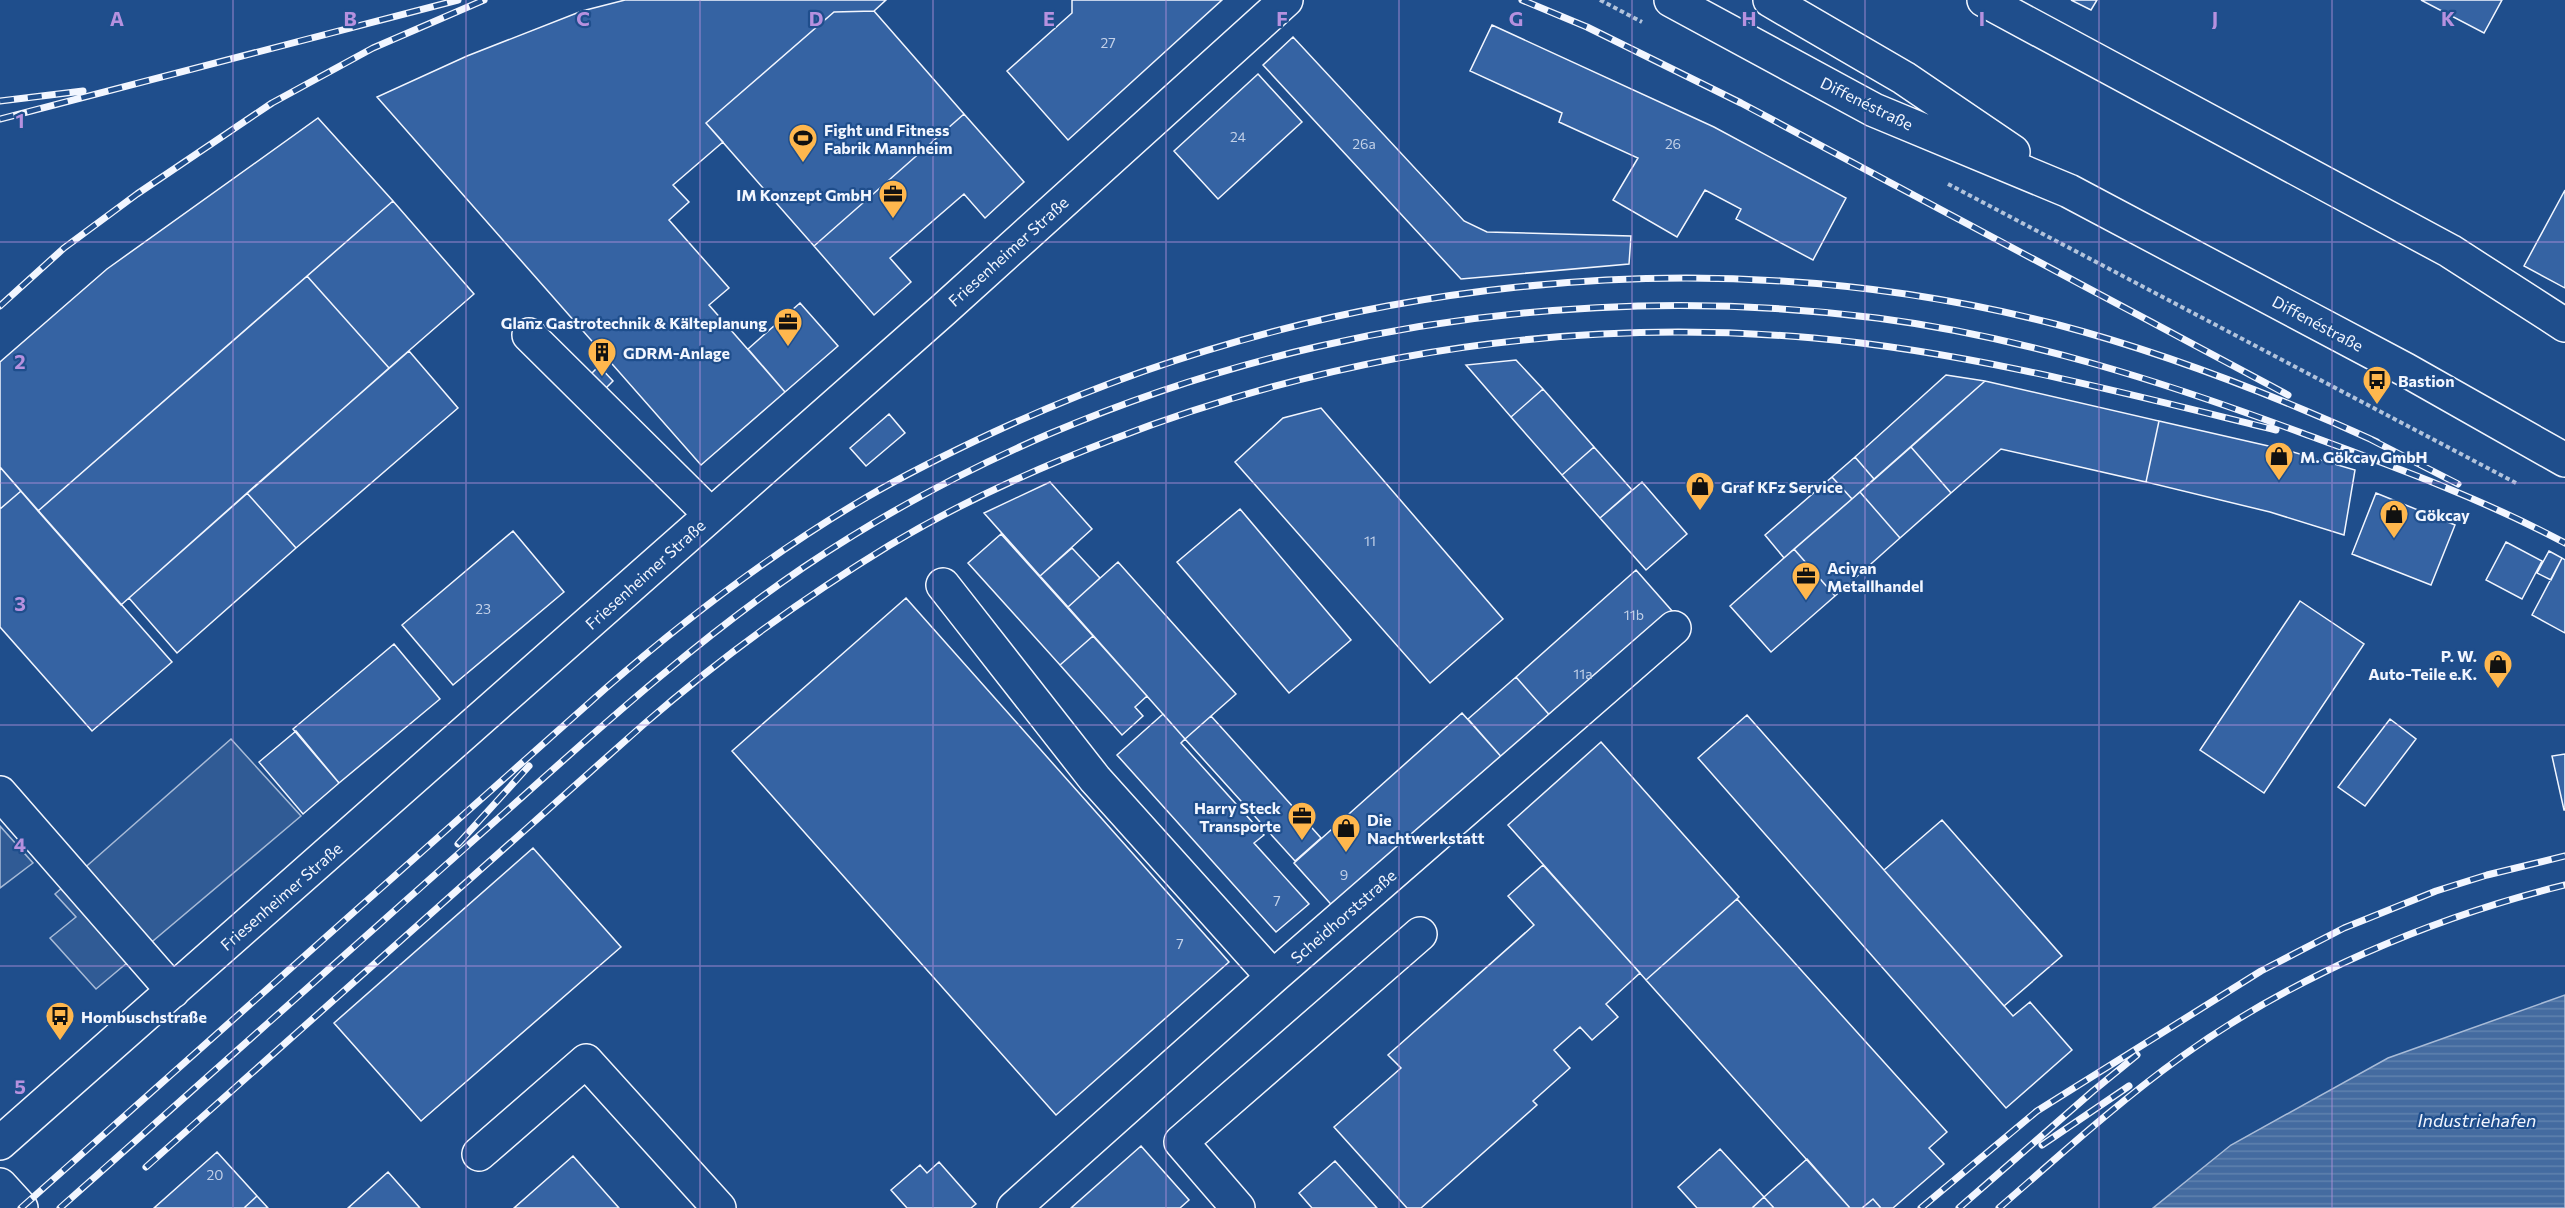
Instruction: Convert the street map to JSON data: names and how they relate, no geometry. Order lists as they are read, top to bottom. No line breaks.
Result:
{"streets":{"street":["Diffenéstraße","Friesenheimer Straße","Scheidhorststraße"]},"water":["Industriehafen"],"places":{"sports":["Fight und Fitness Fabrik Mannheim"],"office":["IM Konzept GmbH","Glanz Gastrotechnik & Kälteplanung","Aciyan Metallhandel","Harry Steck Transporte"],"building":["GDRM-Anlage"],"bus stop":["Bastion","Hombuschstraße"],"shop":["M. Gökcay GmbH","Graf KFz Service","Gökcay","P. W. Auto-Teile e.K.","Die Nachtwerkstatt"]},"house_numbers":["27","24","26a","26","11","23","11b","11a","9","7","7","20"],"grid":{"columns":["A","B","C","D","E","F","G","H","I","J","K"],"rows":["1","2","3","4","5"]}}
